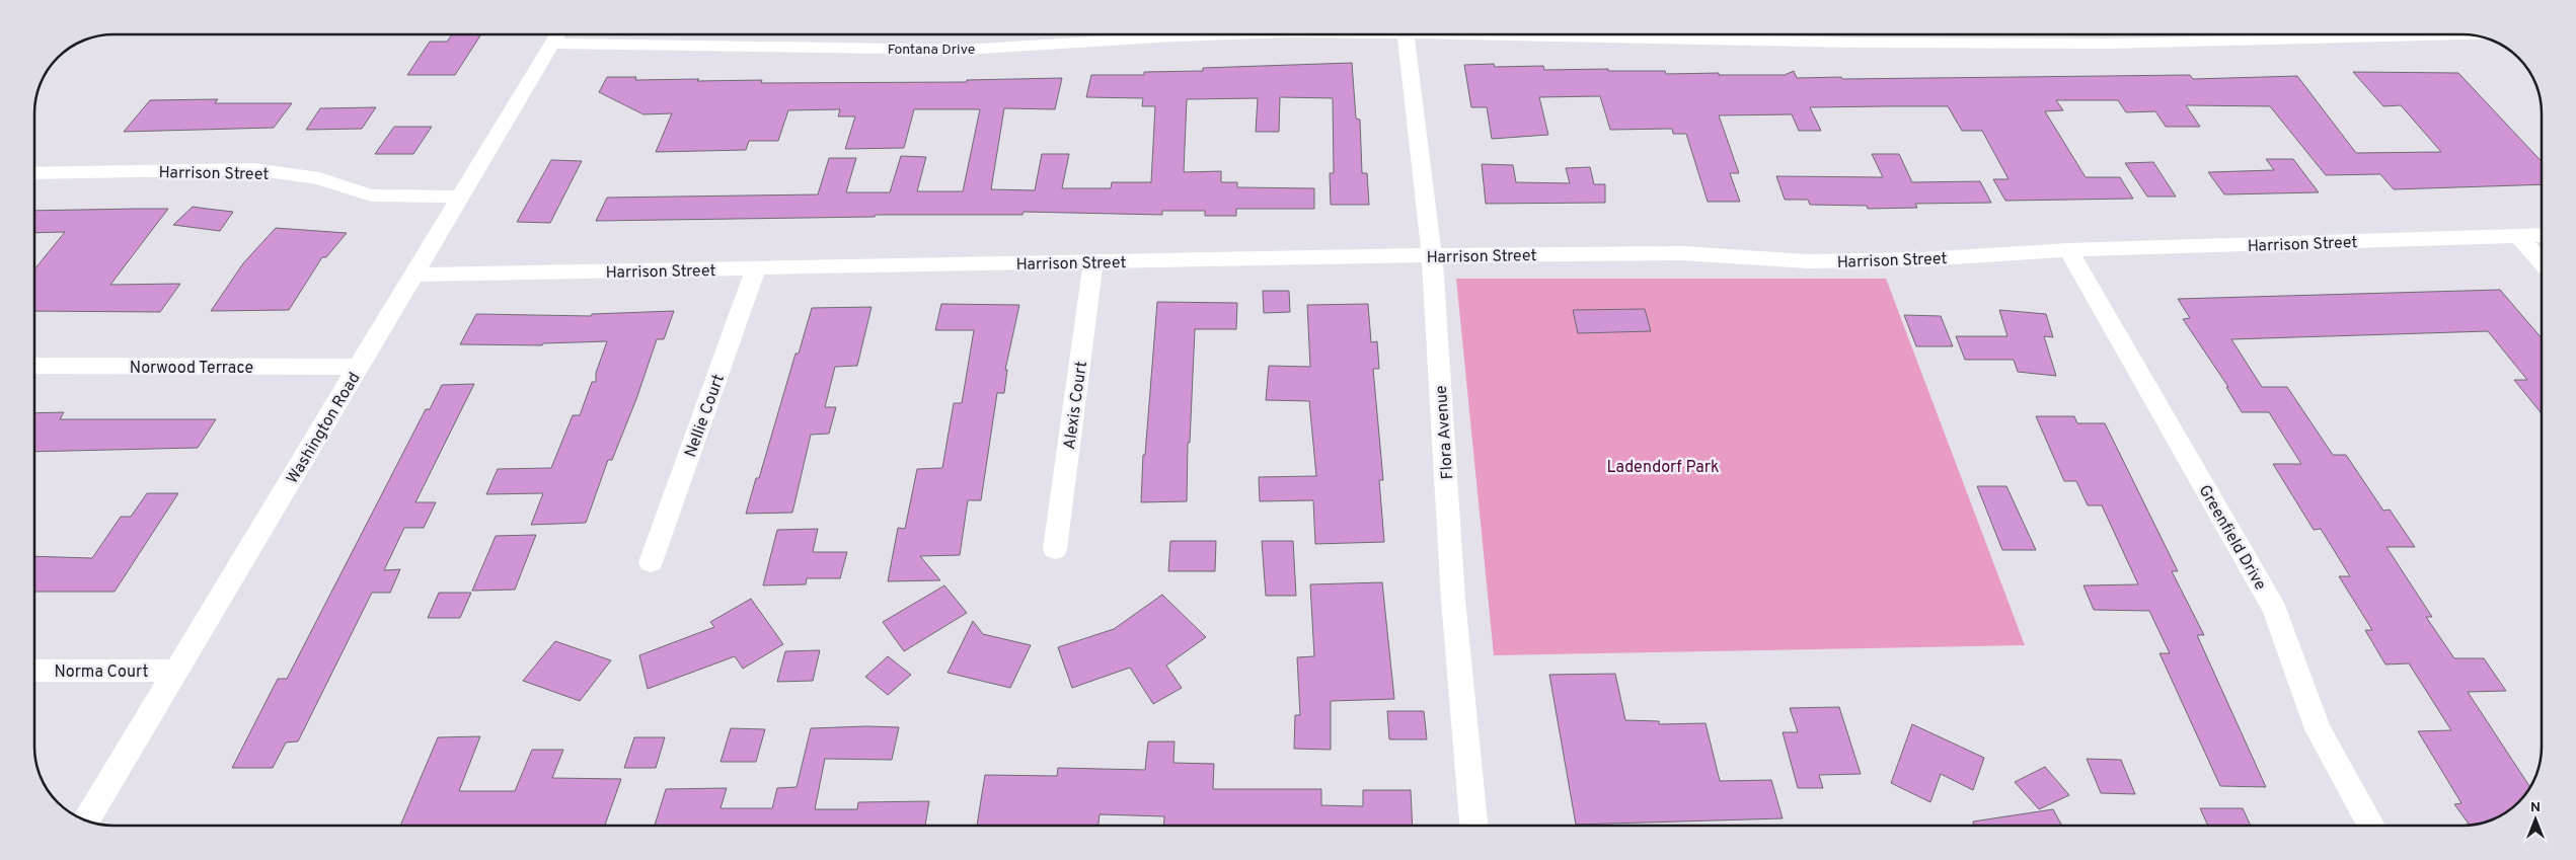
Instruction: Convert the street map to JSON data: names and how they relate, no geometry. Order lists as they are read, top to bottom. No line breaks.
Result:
{"streets":{"street":["Fontana Drive","Harrison Street","Norwood Terrace","Alexis Court","Nellie Court","Washington Road","Flora Avenue","Greenfield Drive","Norma Court"]},"crossings":[["Fontana Drive","Washington Road"],["Harrison Street","Alexis Court"],["Harrison Street","Nellie Court"],["Harrison Street","Washington Road"],["Harrison Street","Flora Avenue"],["Harrison Street","Greenfield Drive"],["Norwood Terrace","Washington Road"],["Washington Road","Norma Court"]],"parks":["Ladendorf Park"],"north":"top"}
